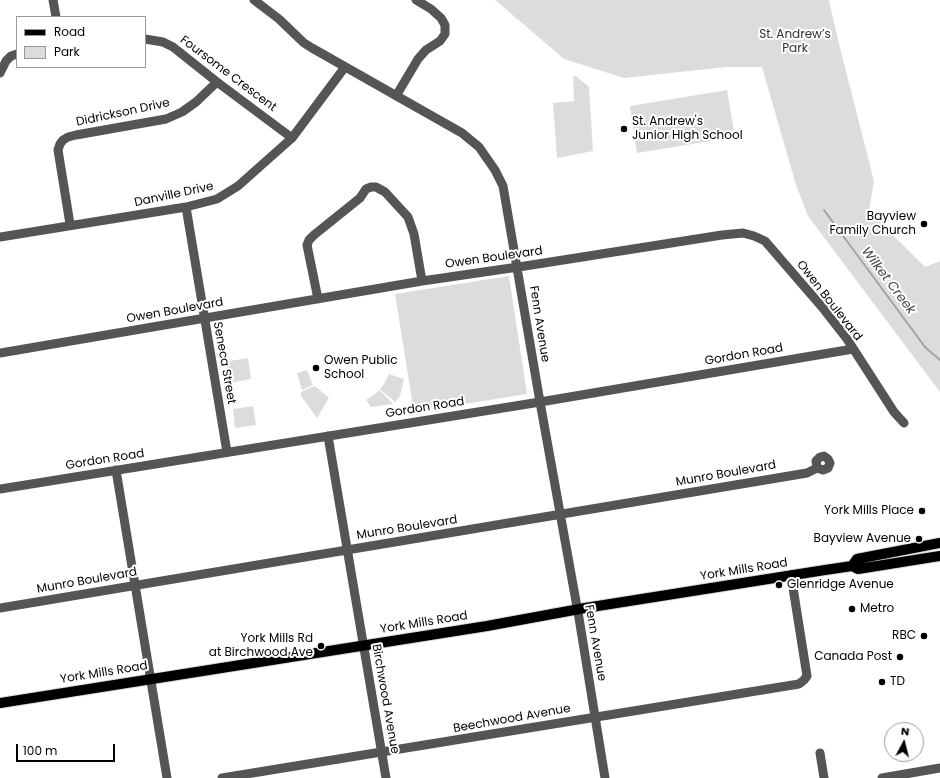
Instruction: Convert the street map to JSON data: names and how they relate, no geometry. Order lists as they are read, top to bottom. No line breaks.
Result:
{"streets":{"main road":["York Mills Road"],"street":["Foursome Crescent","Didrickson Drive","Danville Drive","Owen Boulevard","Fenn Avenue","Gordon Road","Seneca Street","Munro Boulevard","Birchwood Avenue","Beechwood Avenue"]},"crossings":[["Foursome Crescent","Didrickson Drive"],["Foursome Crescent","Danville Drive"],["Didrickson Drive","Danville Drive"],["Danville Drive","Fenn Avenue"],["Danville Drive","Seneca Street"],["Owen Boulevard","Fenn Avenue"],["Owen Boulevard","Gordon Road"],["Owen Boulevard","Seneca Street"],["Fenn Avenue","Gordon Road"],["Fenn Avenue","Munro Boulevard"],["Fenn Avenue","York Mills Road"],["Fenn Avenue","Beechwood Avenue"],["Gordon Road","Seneca Street"],["Gordon Road","Birchwood Avenue"],["Munro Boulevard","Birchwood Avenue"],["York Mills Road","Birchwood Avenue"],["York Mills Road","Beechwood Avenue"],["Birchwood Avenue","Beechwood Avenue"]],"water":["Wilket Creek"],"parks":["St. Andrew’s Park"],"places":["St. Andrew's Junior High School","Bayview Family Church","Owen Public School","York Mills Place","Bayview Avenue","Glenridge Avenue","Metro","RBC","York Mills Rd at Birchwood Ave","Canada Post","TD"],"legend":["Road","Park"],"scale_bar":"100 m","north":"top"}
